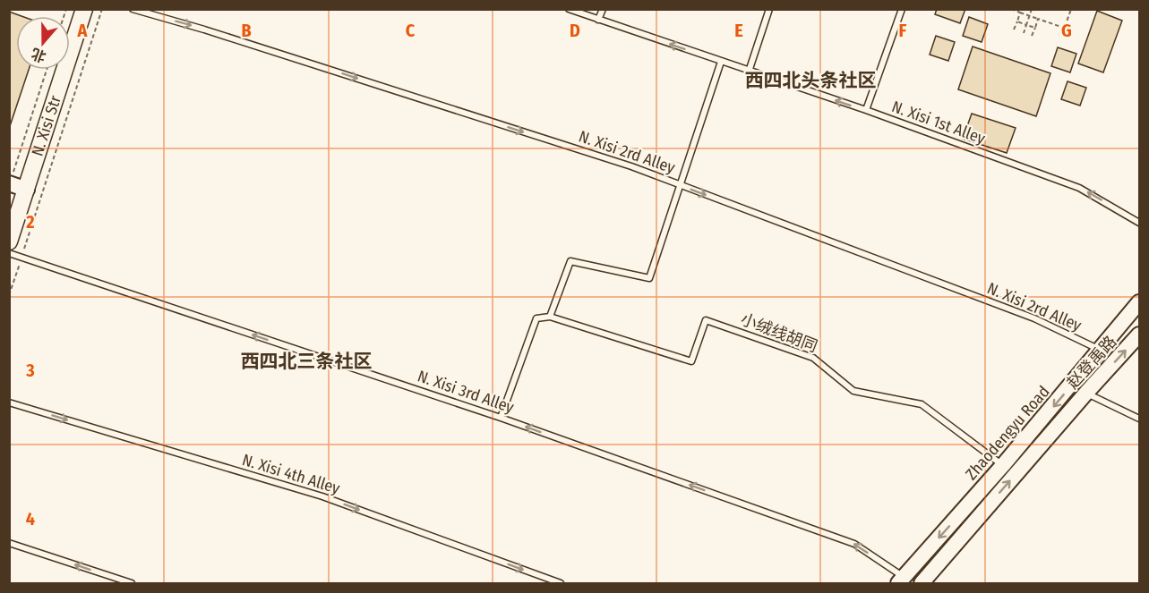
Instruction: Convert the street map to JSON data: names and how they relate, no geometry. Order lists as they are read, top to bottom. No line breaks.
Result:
{"streets":{"main road":["N. Xisi Str","赵登禹路","Zhaodengyu Road"],"lane":["N. Xisi 1st Alley","N. Xisi 2rd Alley","小绒线胡同","N. Xisi 3rd Alley","N. Xisi 4th Alley"]},"crossings":[["N. Xisi 2rd Alley","Zhaodengyu Road"],["小绒线胡同","Zhaodengyu Road"],["N. Xisi 3rd Alley","Zhaodengyu Road"]],"one_way":["N. Xisi 1st Alley","N. Xisi 2rd Alley","赵登禹路","N. Xisi 3rd Alley","Zhaodengyu Road","N. Xisi 4th Alley"],"districts":["西四北头条社区","西四北三条社区"],"north":"bottom","grid":{"columns":["A","B","C","D","E","F","G"],"rows":["2","3","4"]}}
